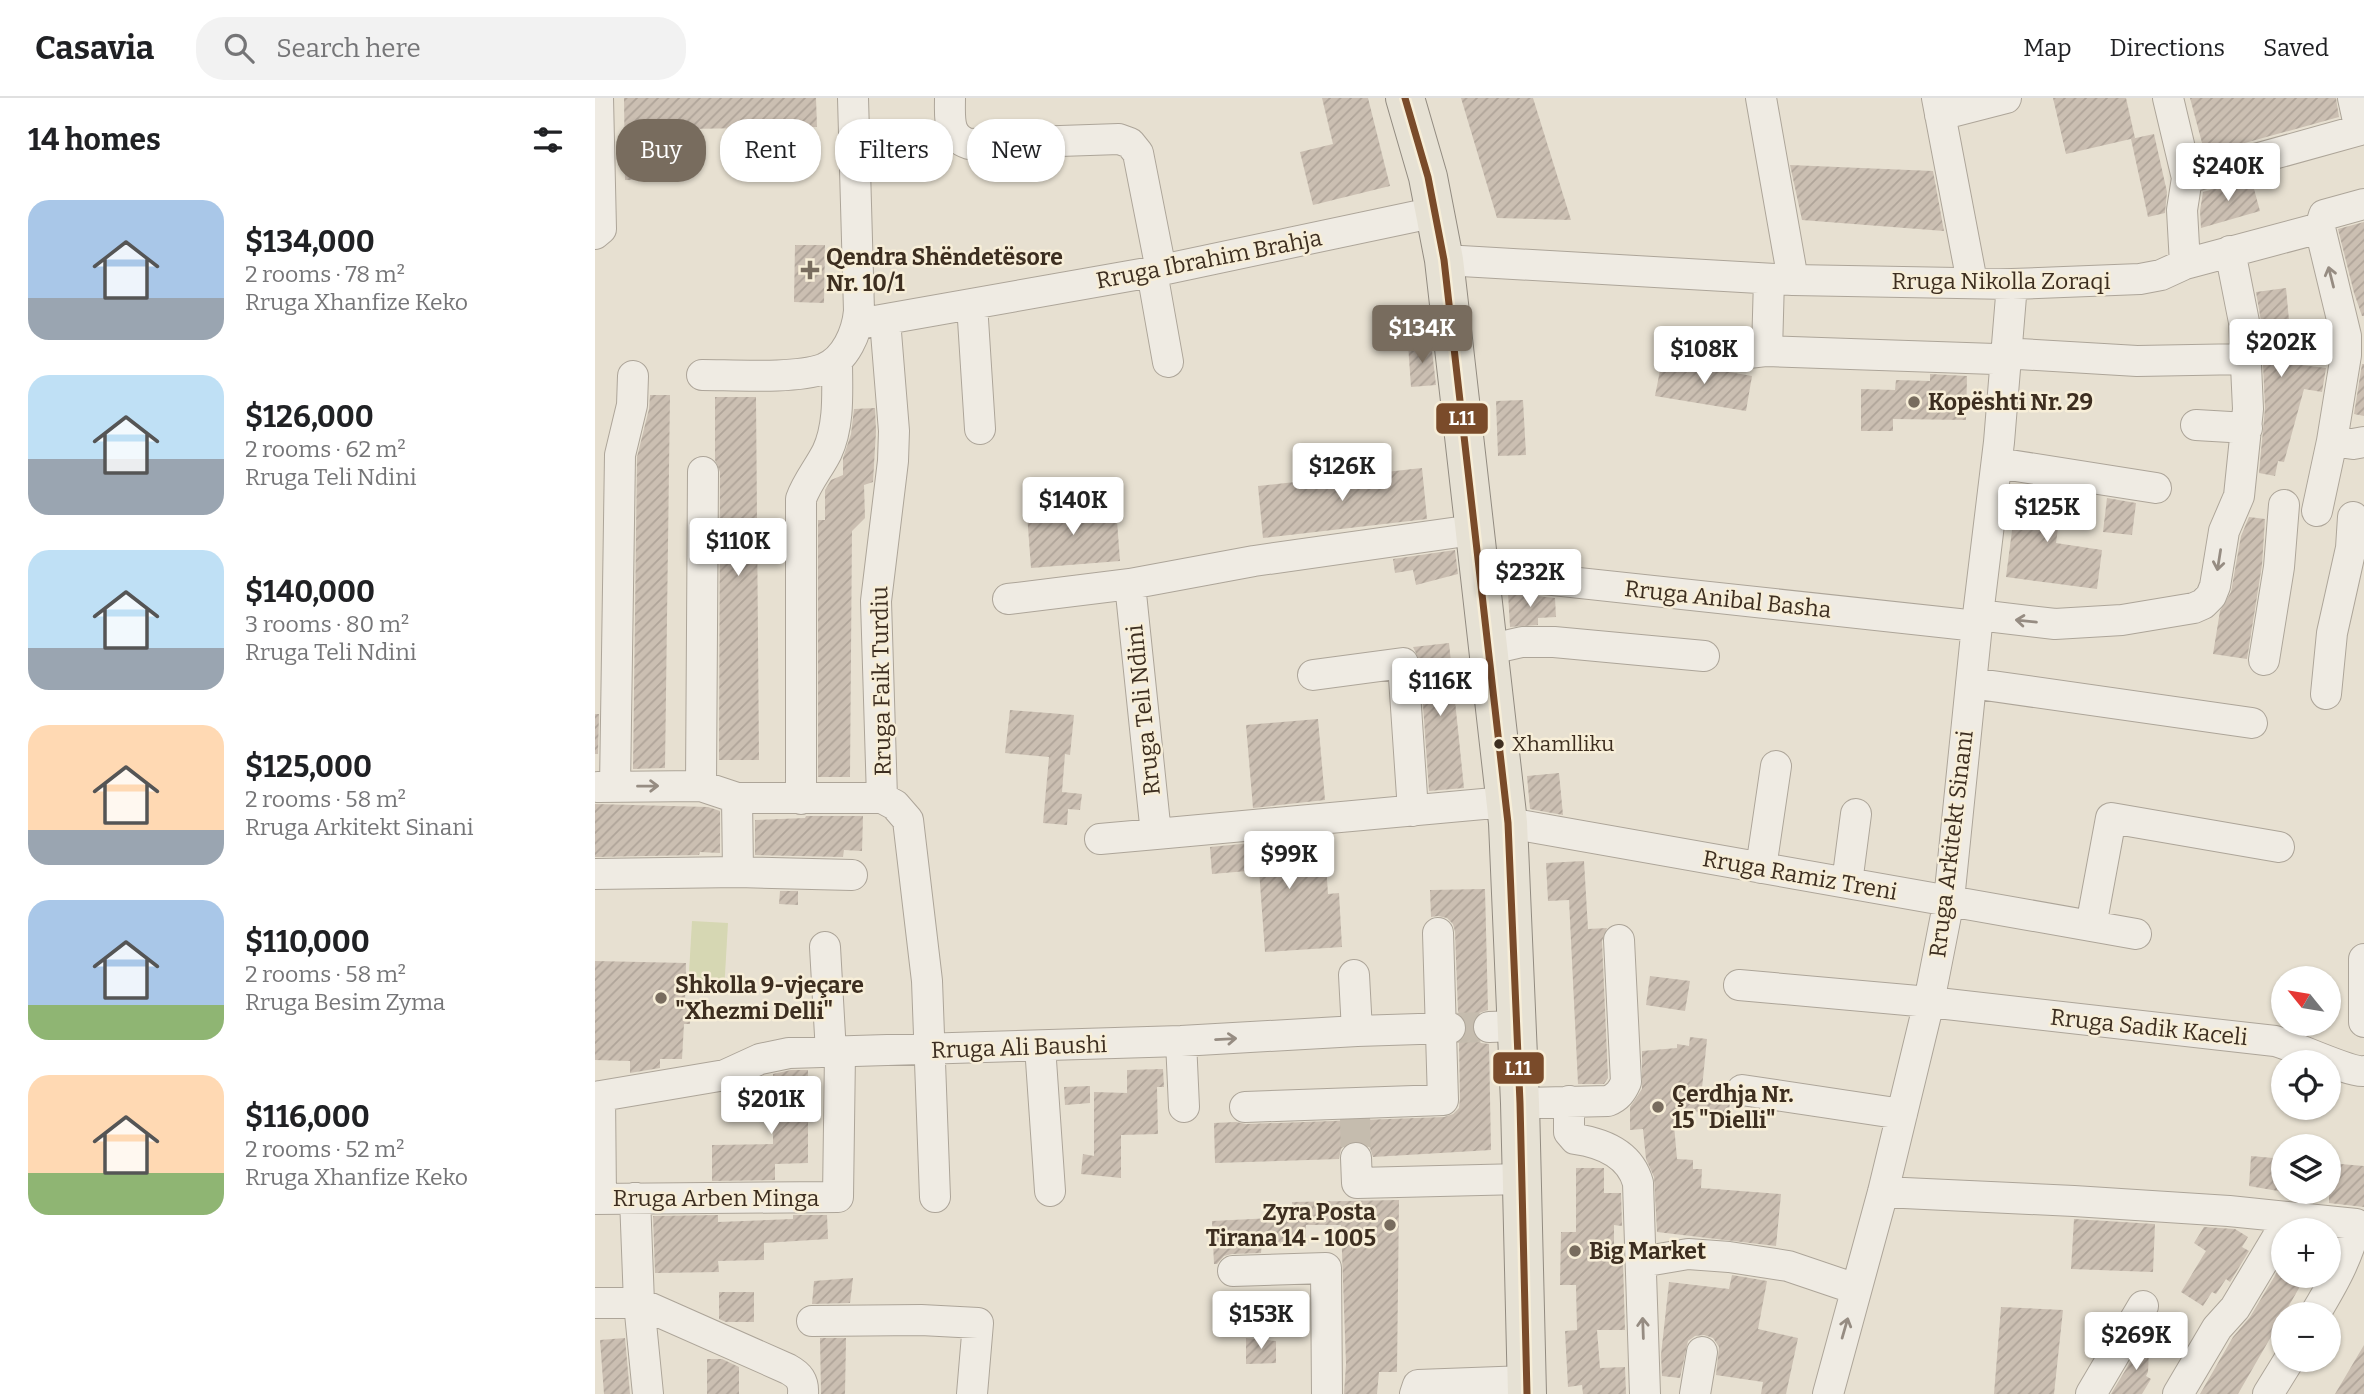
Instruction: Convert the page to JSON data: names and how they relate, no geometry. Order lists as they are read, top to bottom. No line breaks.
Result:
{"streets":{"street":["Rruga Ibrahim Brahja","Rruga Nikolla Zoraqi","Rruga Anibal Basha","Rruga Faik Turdiu","Rruga Teli Ndini","Rruga Arkitekt Sinani","Rruga Ramiz Treni","Rruga Sadik Kaceli","Rruga Ali Baushi","Rruga Arben Minga"]},"crossings":[["Rruga Ibrahim Brahja","Rruga Faik Turdiu"],["Rruga Nikolla Zoraqi","Rruga Arkitekt Sinani"],["Rruga Anibal Basha","Rruga Arkitekt Sinani"],["Rruga Faik Turdiu","Rruga Ali Baushi"],["Rruga Arkitekt Sinani","Rruga Ramiz Treni"],["Rruga Arkitekt Sinani","Rruga Sadik Kaceli"],["Rruga Ali Baushi","Rruga Arben Minga"]],"places":{"health":["Qendra Shëndetësore Nr. 10/1"],"other":["Kopështi Nr. 29","Xhamlliku","Shkolla 9-vjeçare \"Xhezmi Delli\"","Çerdhja Nr. 15 \"Dielli\"","Zyra Posta Tirana 14 - 1005","Big Market"]},"lines":["transit line L11"],"north":"top left","page":{"header":"Casavia","search":"Search here","nav":["Map","Directions","Saved"],"heading":"14 homes","chip":["Buy","Rent","Filters","New"],"price":["$240K","$134K","$202K","$108K","$126K","$140K","$125K","$110K","$232K","$116K","$99K","$201K","$153K","$269K"],"list":[{"name":"$134,000","note":"2 rooms · 78 m² · Rruga Xhanfize Keko"},{"name":"$126,000","note":"2 rooms · 62 m² · Rruga Teli Ndini"},{"name":"$140,000","note":"3 rooms · 80 m² · Rruga Teli Ndini"},{"name":"$125,000","note":"2 rooms · 58 m² · Rruga Arkitekt Sinani"},{"name":"$110,000","note":"2 rooms · 58 m² · Rruga Besim Zyma"},{"name":"$116,000","note":"2 rooms · 52 m² · Rruga Xhanfize Keko"}],"map_buttons":["+","−"]}}
